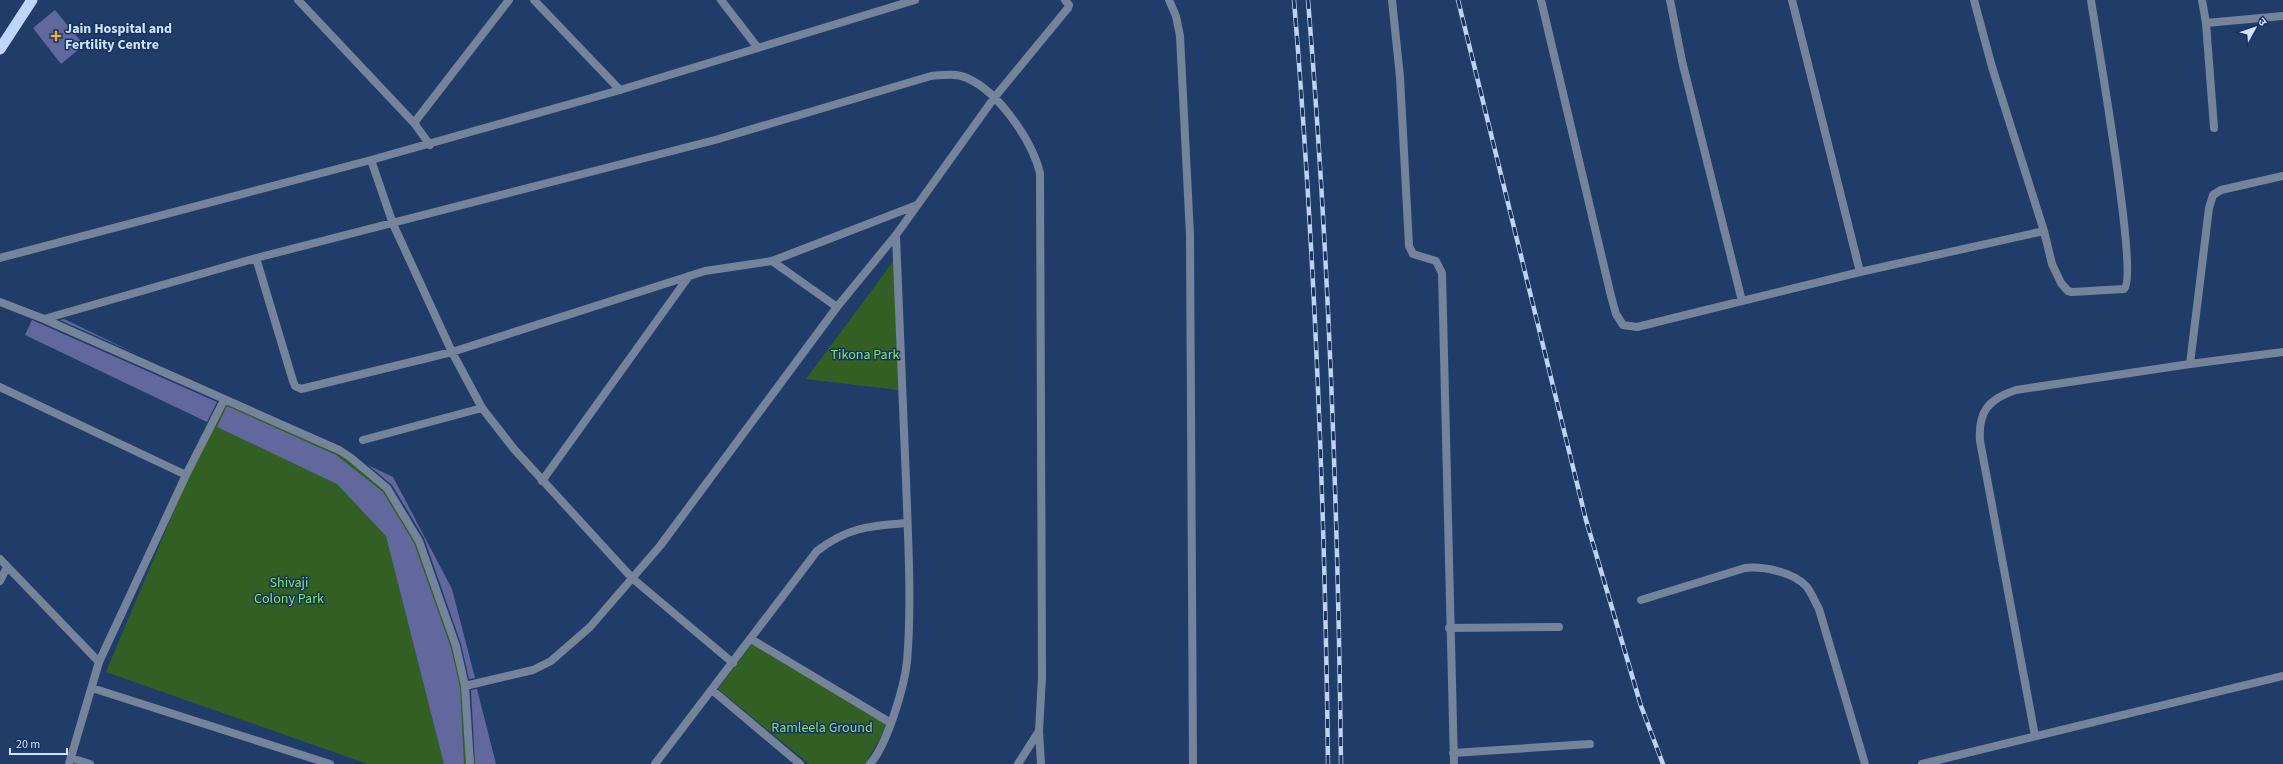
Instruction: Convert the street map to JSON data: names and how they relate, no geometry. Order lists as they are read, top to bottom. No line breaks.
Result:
{"parks":["Tikona Park","Shivaji Colony Park","Ramleela Ground"],"places":{"health":["Jain Hospital and Fertility Centre"]},"scale_bar":"20 m","north":"top right"}
